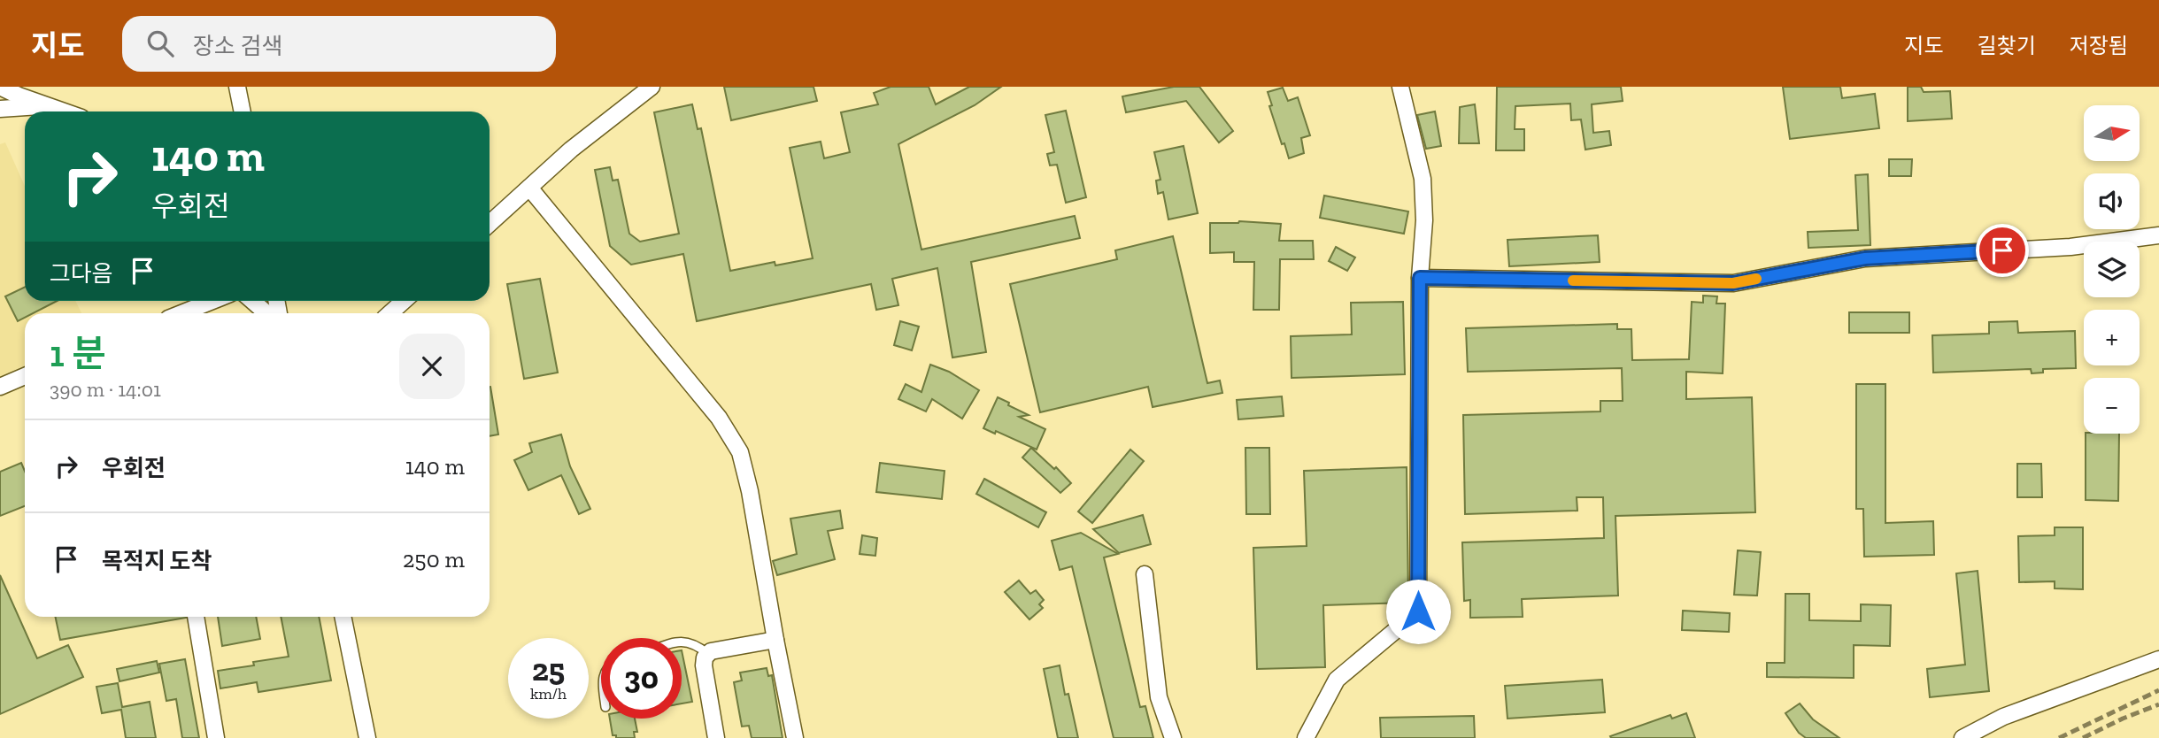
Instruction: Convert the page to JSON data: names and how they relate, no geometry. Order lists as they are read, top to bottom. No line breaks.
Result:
{"north":"right","page":{"header":"지도","search":"장소 검색","nav":["지도","길찾기","저장됨"],"map_buttons":["+","−"],"turn":["140 m","우회전"],"then":"그다음","heading":["1 분","390 m · 14:01"],"list":[{"name":"우회전","value":"140 m"},{"name":"목적지 도착","value":"250 m"}],"speed":"25 km/h","limit":"30"}}
